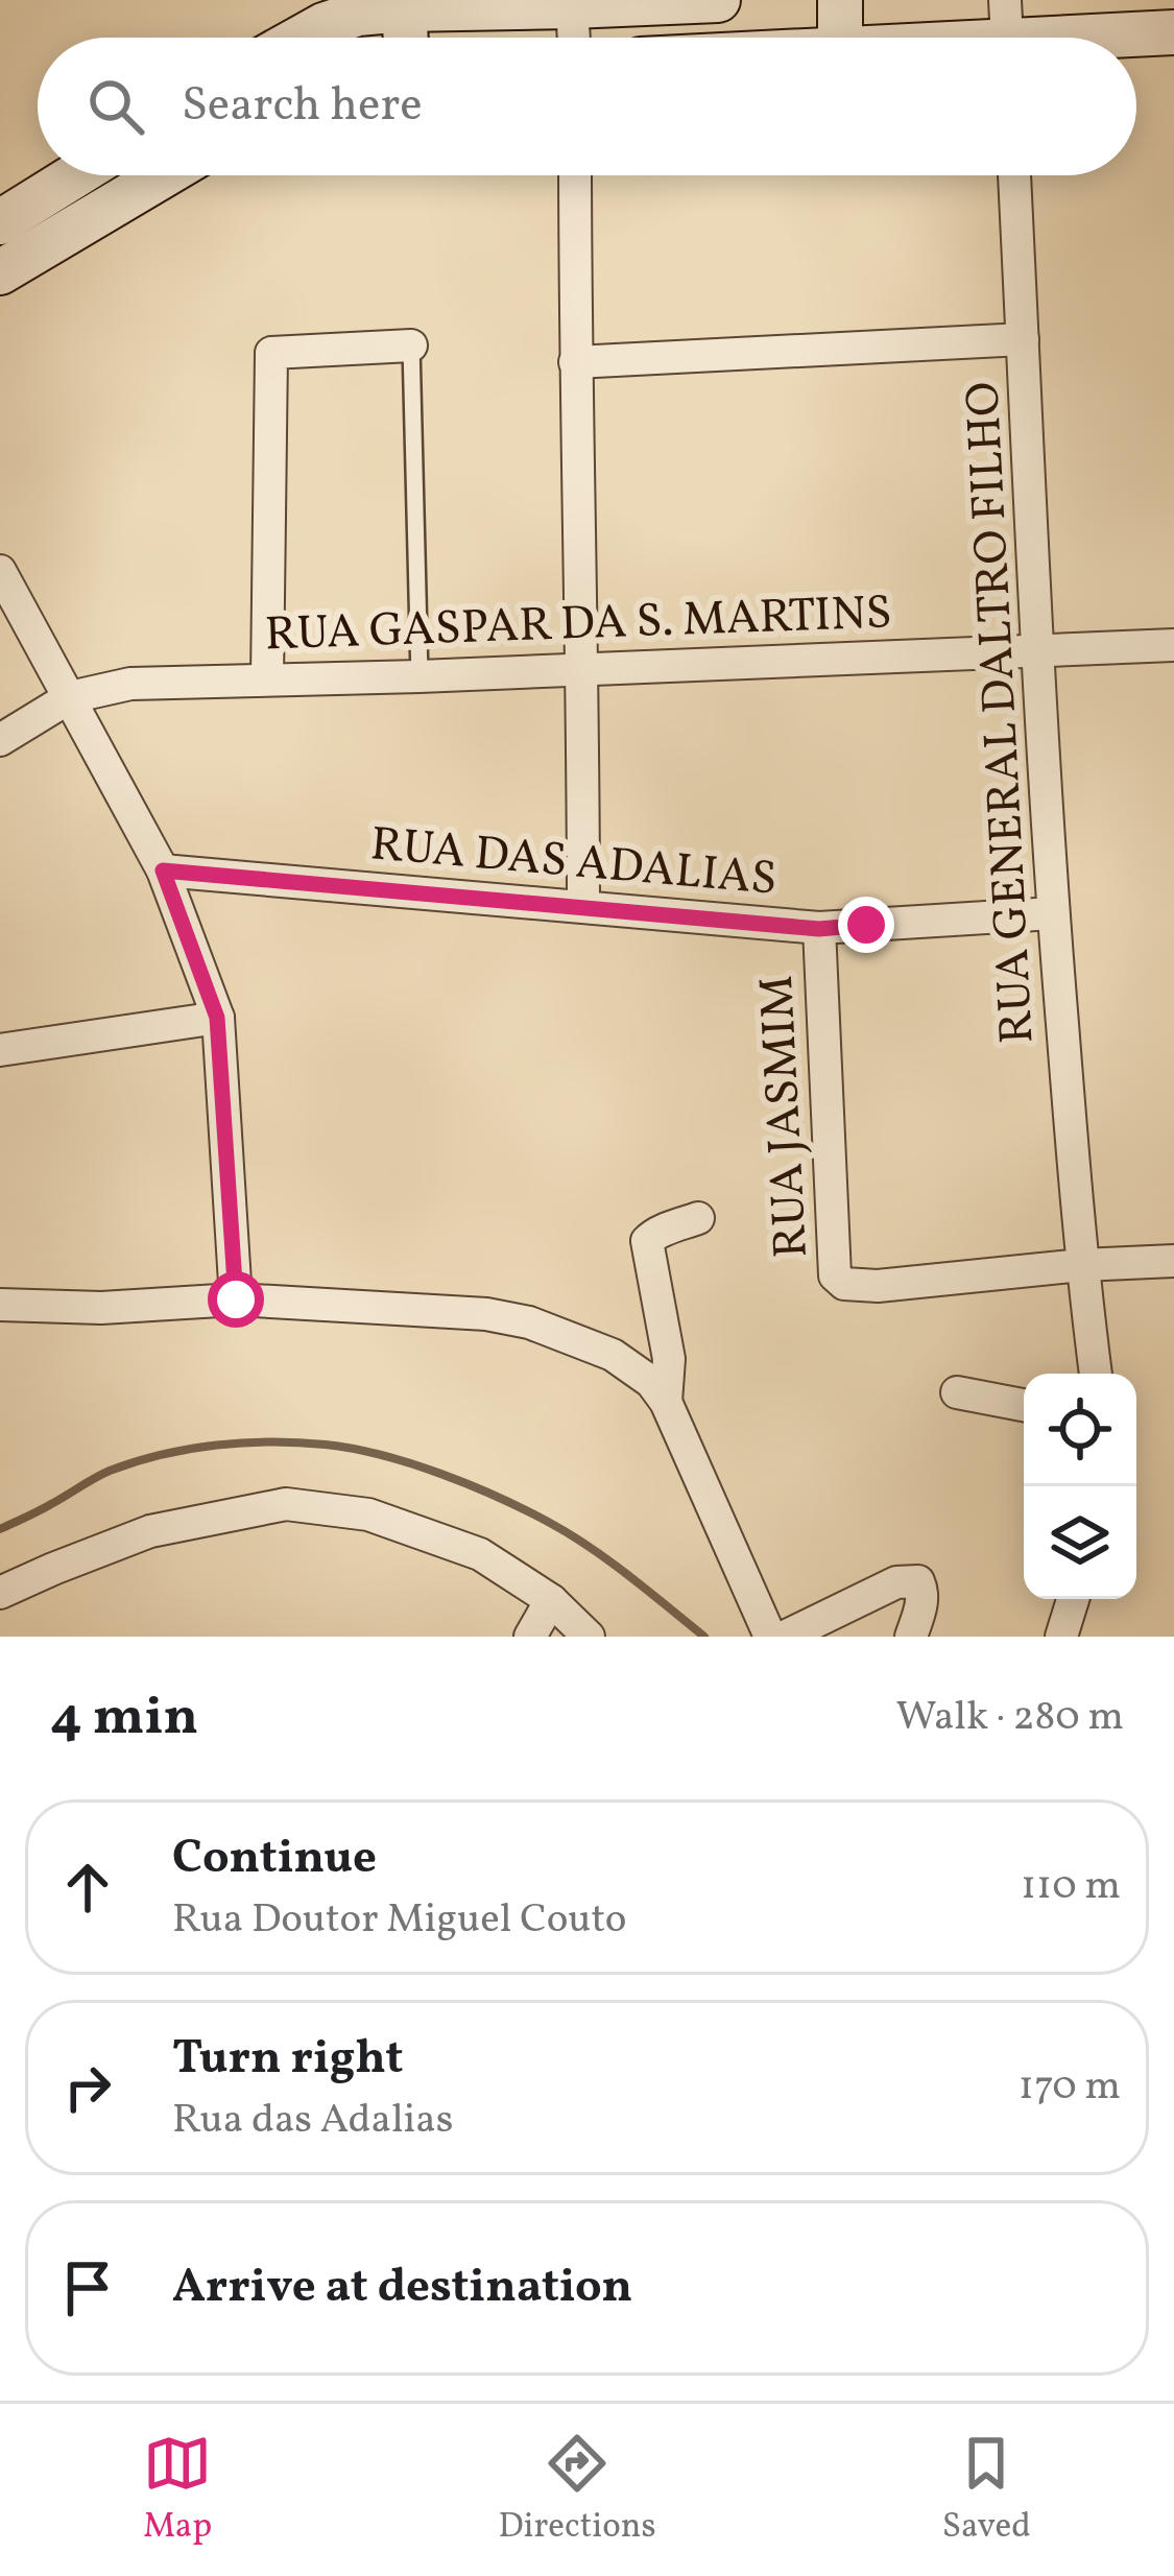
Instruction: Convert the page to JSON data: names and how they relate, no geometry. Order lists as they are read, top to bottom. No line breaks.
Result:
{"streets":{"street":["RUA GASPAR DA S. MARTINS","RUA GENERAL DALTRO FILHO","RUA DAS ADALIAS","RUA JASMIM"]},"crossings":[["RUA GASPAR DA S. MARTINS","RUA GENERAL DALTRO FILHO"],["RUA GENERAL DALTRO FILHO","RUA DAS ADALIAS"],["RUA GENERAL DALTRO FILHO","RUA JASMIM"],["RUA DAS ADALIAS","RUA JASMIM"]],"page":{"search":"Search here","heading":["4 min","Walk · 280 m"],"list":[["Continue","Rua Doutor Miguel Couto","110 m"],["Turn right","Rua das Adalias","170 m"],"Arrive at destination"],"nav":["Map","Directions","Saved"]}}
